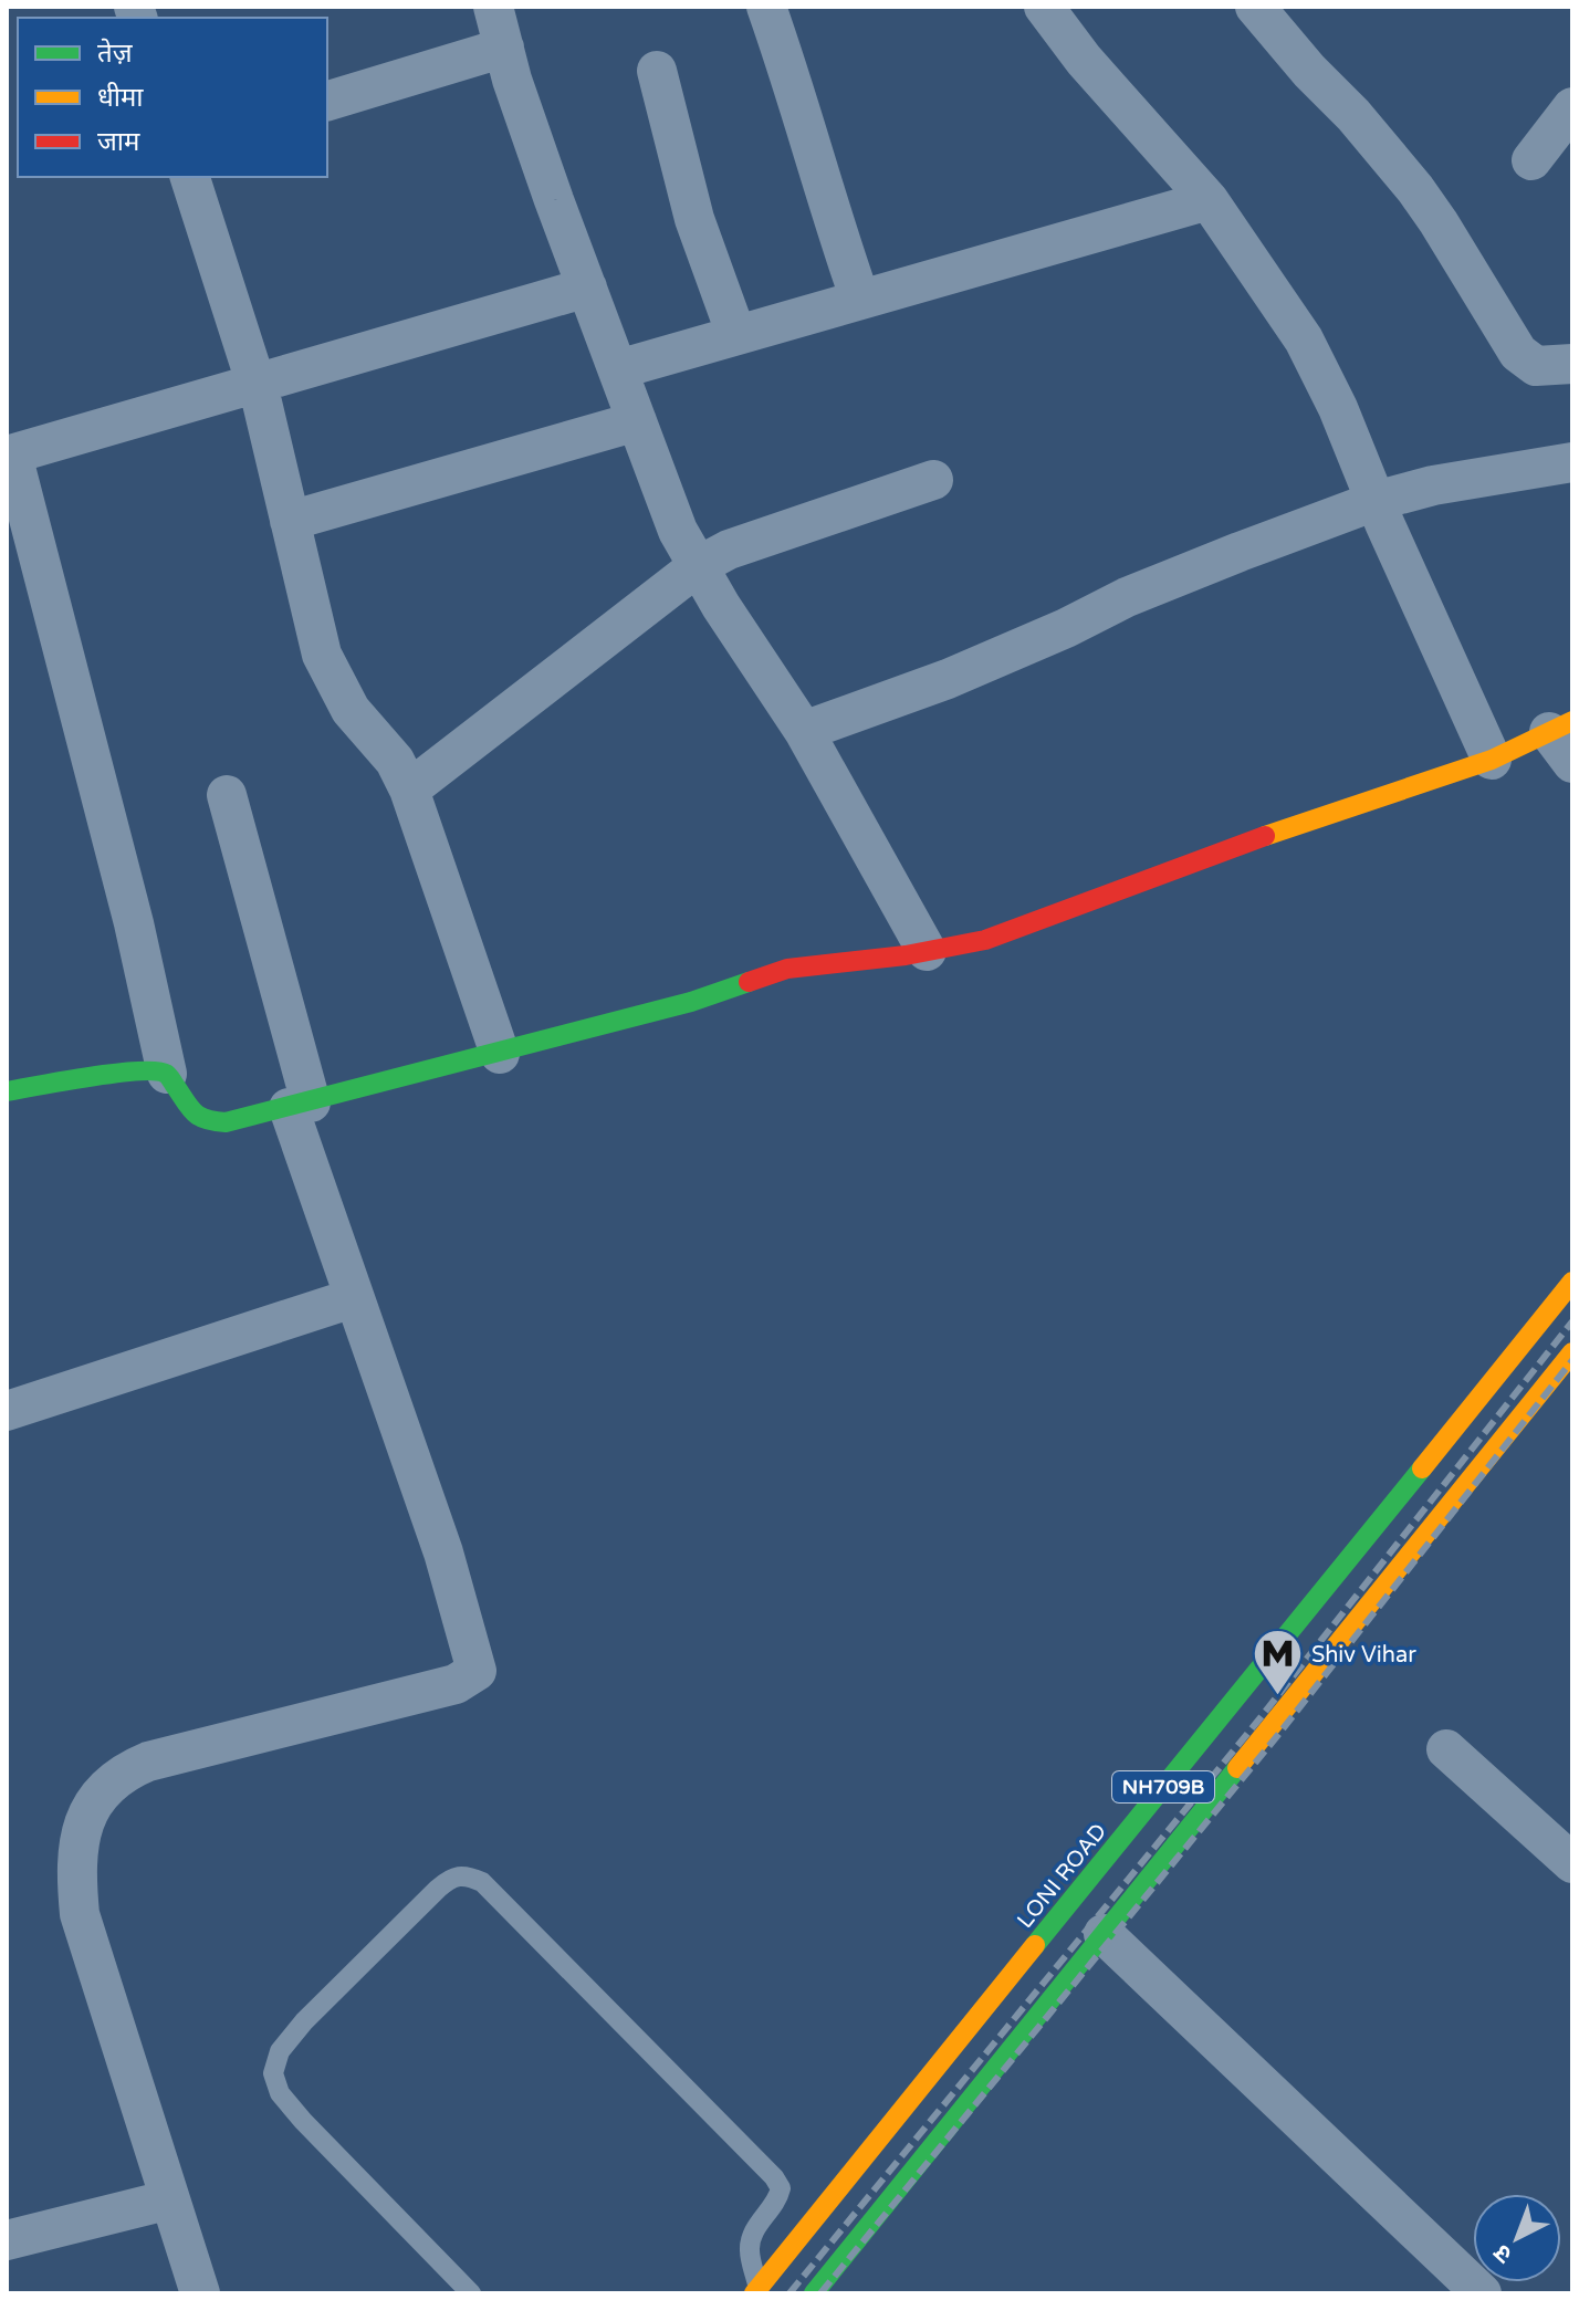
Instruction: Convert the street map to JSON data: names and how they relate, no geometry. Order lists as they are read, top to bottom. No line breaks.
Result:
{"streets":{"main road":["NH709B","LONI ROAD"]},"places":{"metro station":["Shiv Vihar"]},"legend":["तेज़","धीमा","जाम"],"north":"bottom left"}
